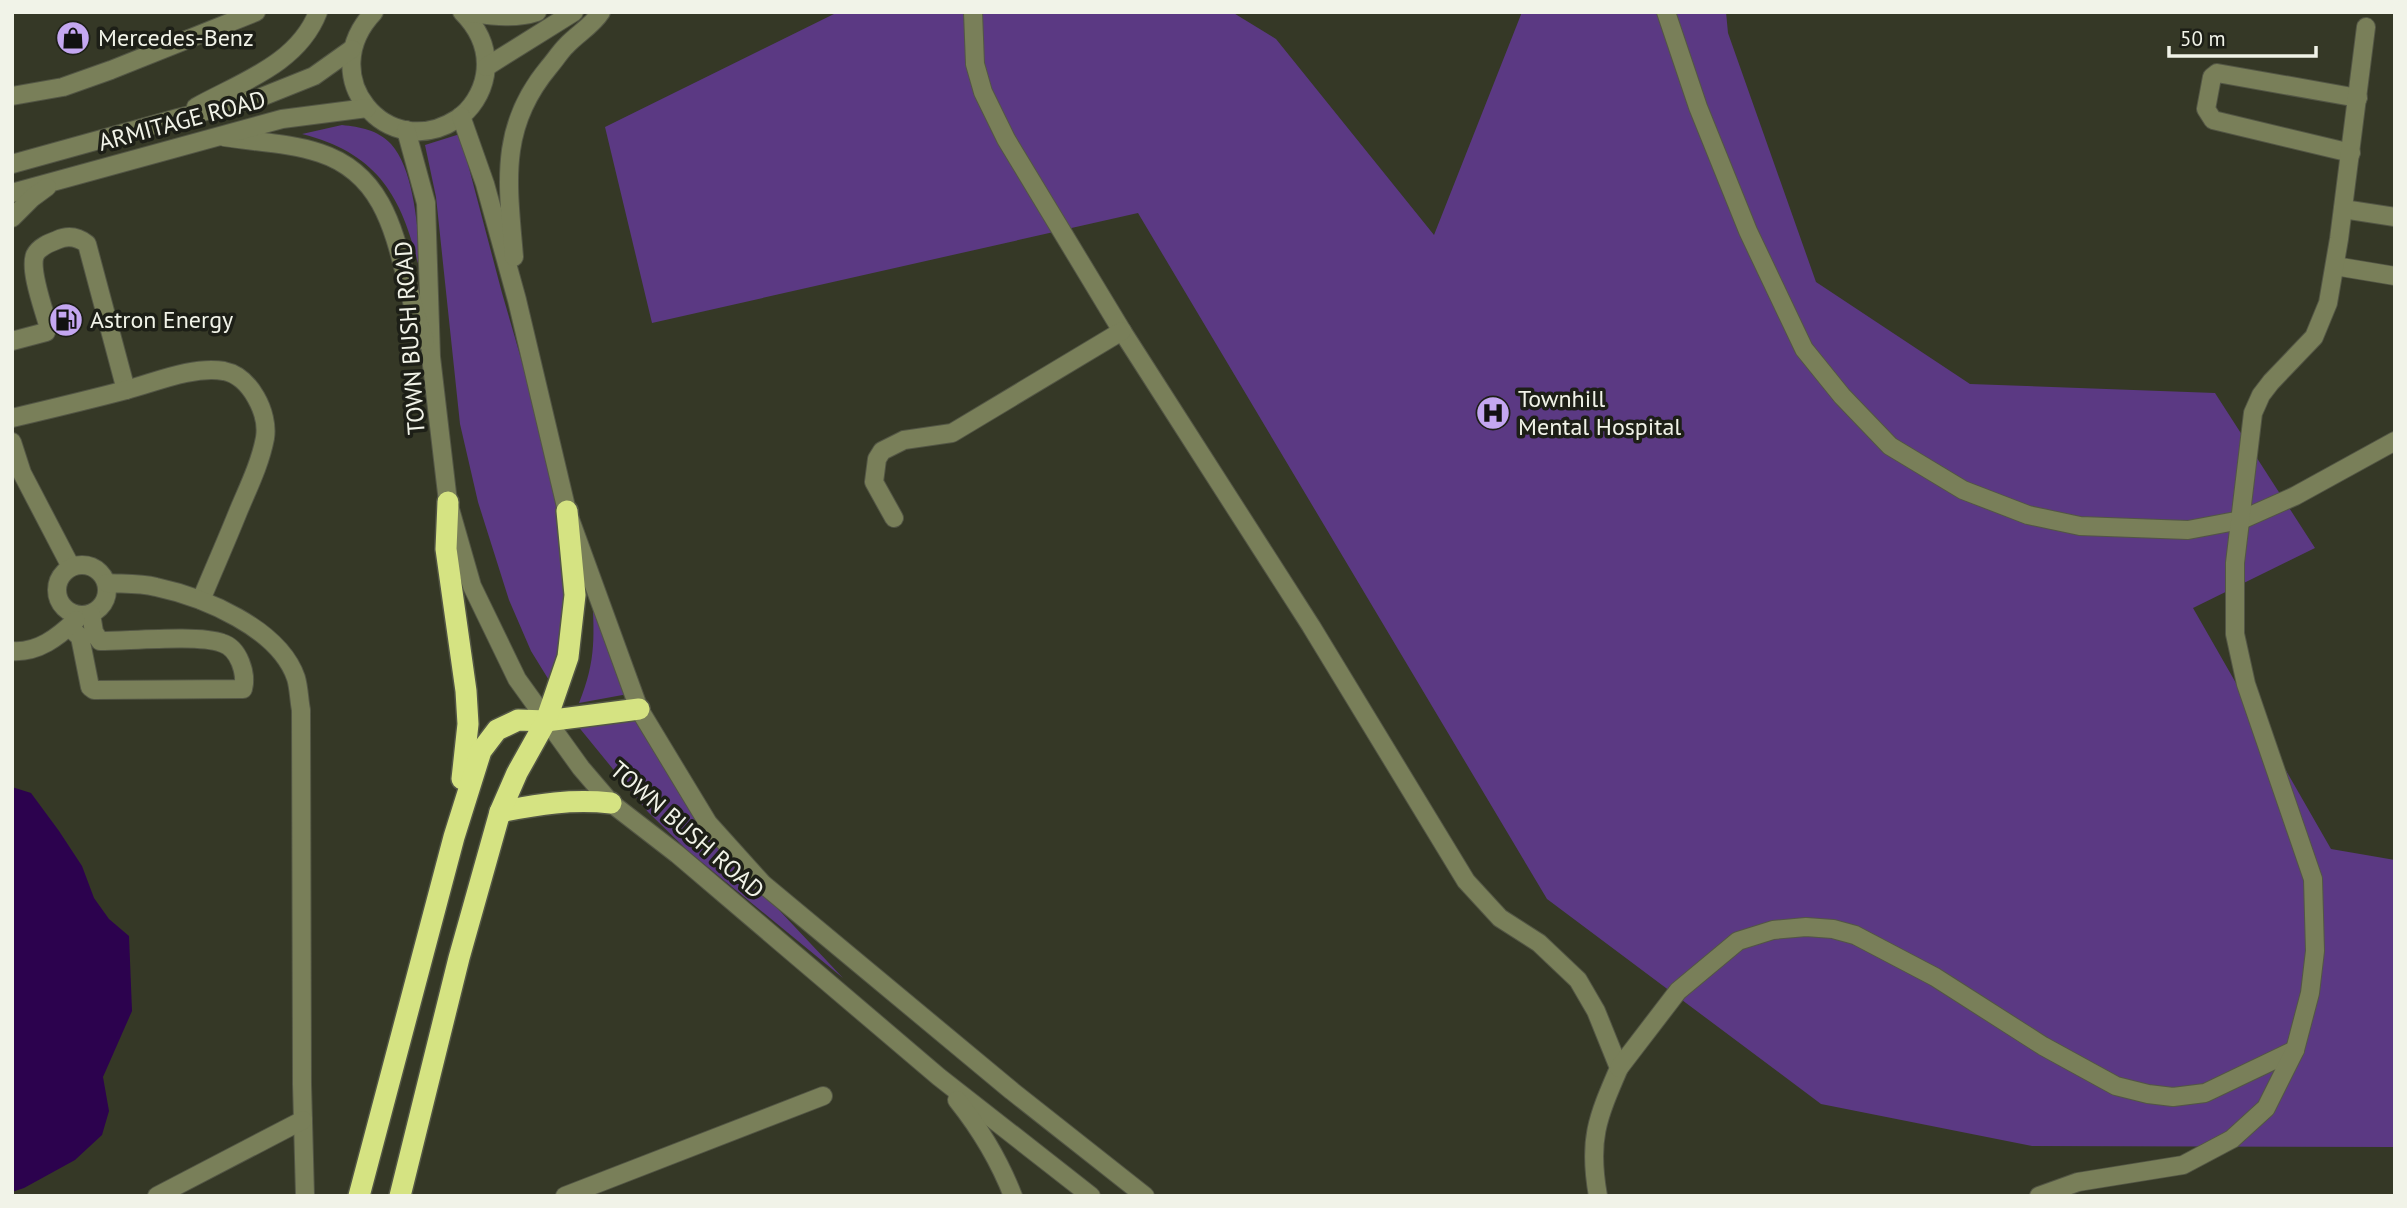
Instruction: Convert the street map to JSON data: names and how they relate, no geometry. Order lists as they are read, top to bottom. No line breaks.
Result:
{"streets":{"street":["ARMITAGE ROAD","TOWN BUSH ROAD"]},"places":{"shop":["Mercedes-Benz"],"fuel station":["Astron Energy"],"hospital":["Townhill Mental Hospital"]},"scale_bar":"50 m"}
